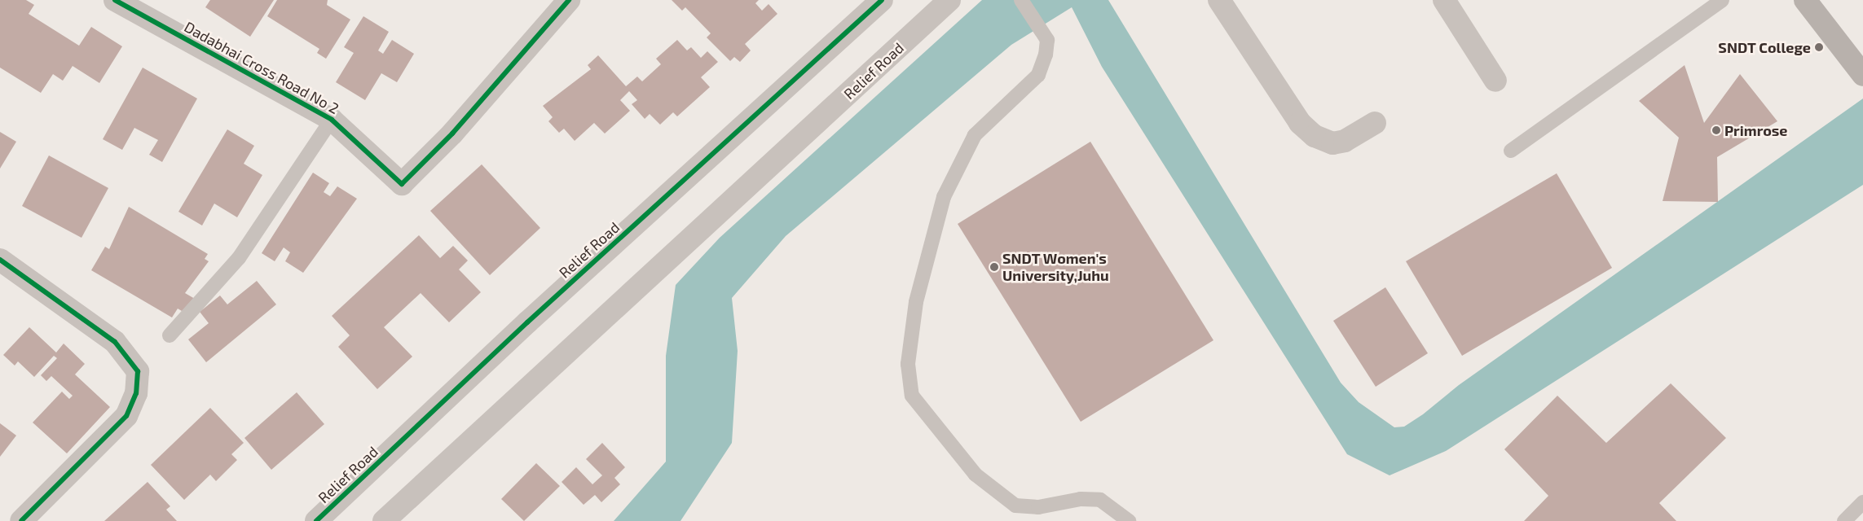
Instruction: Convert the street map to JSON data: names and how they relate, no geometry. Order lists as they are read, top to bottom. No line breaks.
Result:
{"streets":{"street":["Dadabhai Cross Road No 2","Relief Road"]},"places":["SNDT College","Primrose","SNDT Women's University,Juhu"]}
